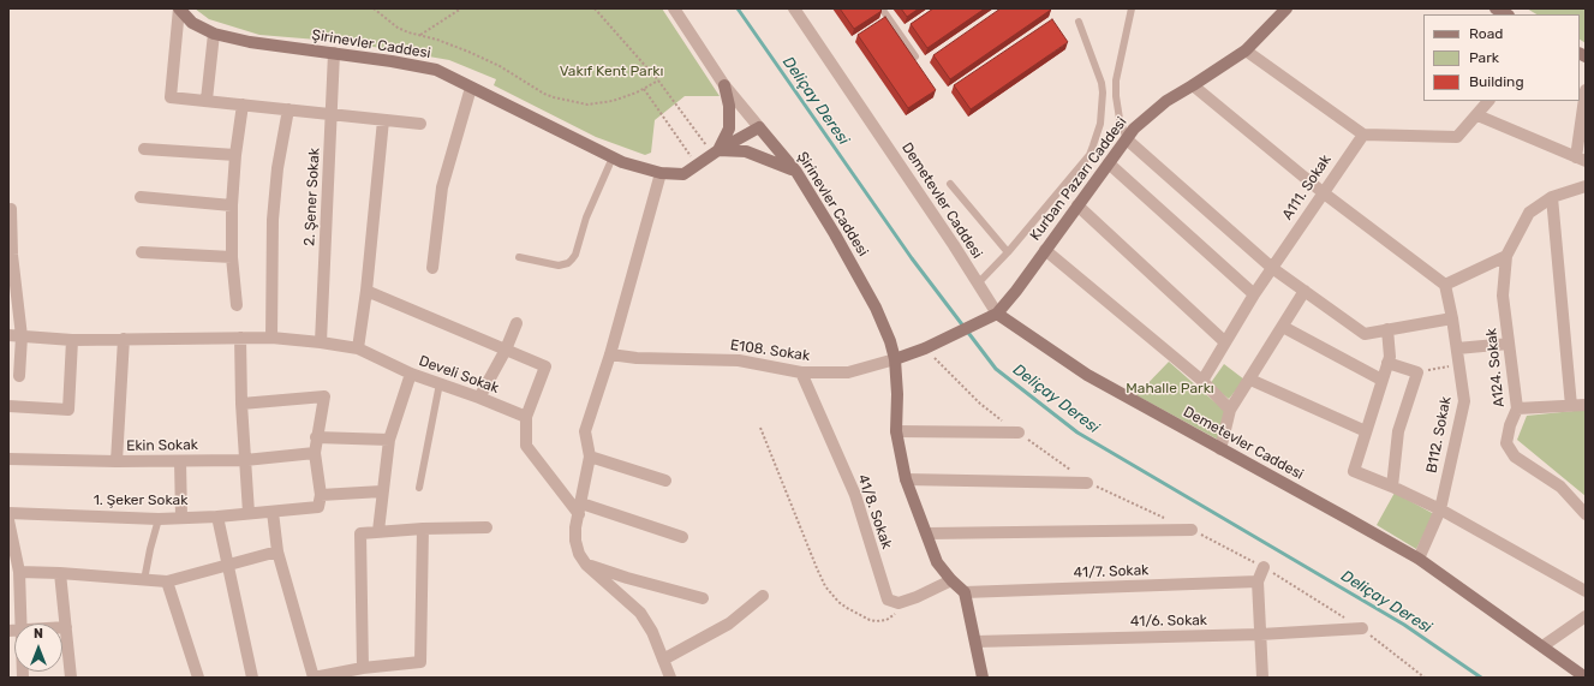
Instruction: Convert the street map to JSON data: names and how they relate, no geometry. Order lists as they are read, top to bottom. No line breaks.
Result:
{"streets":{"main road":["Şirinevler Caddesi","Kurban Pazarı Caddesi","Demetevler Caddesi"],"street":["A111. Sokak","2. Şener Sokak","E108. Sokak","A124. Sokak","Develi Sokak","B112. Sokak","Ekin Sokak","1. Şeker Sokak","41/8. Sokak","41/7. Sokak","41/6. Sokak"]},"crossings":[["Şirinevler Caddesi","Kurban Pazarı Caddesi"],["Şirinevler Caddesi","2. Şener Sokak"],["Şirinevler Caddesi","E108. Sokak"],["Şirinevler Caddesi","41/7. Sokak"],["Kurban Pazarı Caddesi","Demetevler Caddesi"],["Kurban Pazarı Caddesi","E108. Sokak"],["2. Şener Sokak","Develi Sokak"],["Demetevler Caddesi","B112. Sokak"],["E108. Sokak","41/8. Sokak"]],"water":["Deliçay Deresi"],"parks":["Vakıf Kent Parkı","Mahalle Parkı"],"legend":["Road","Park","Building"],"north":"top"}
